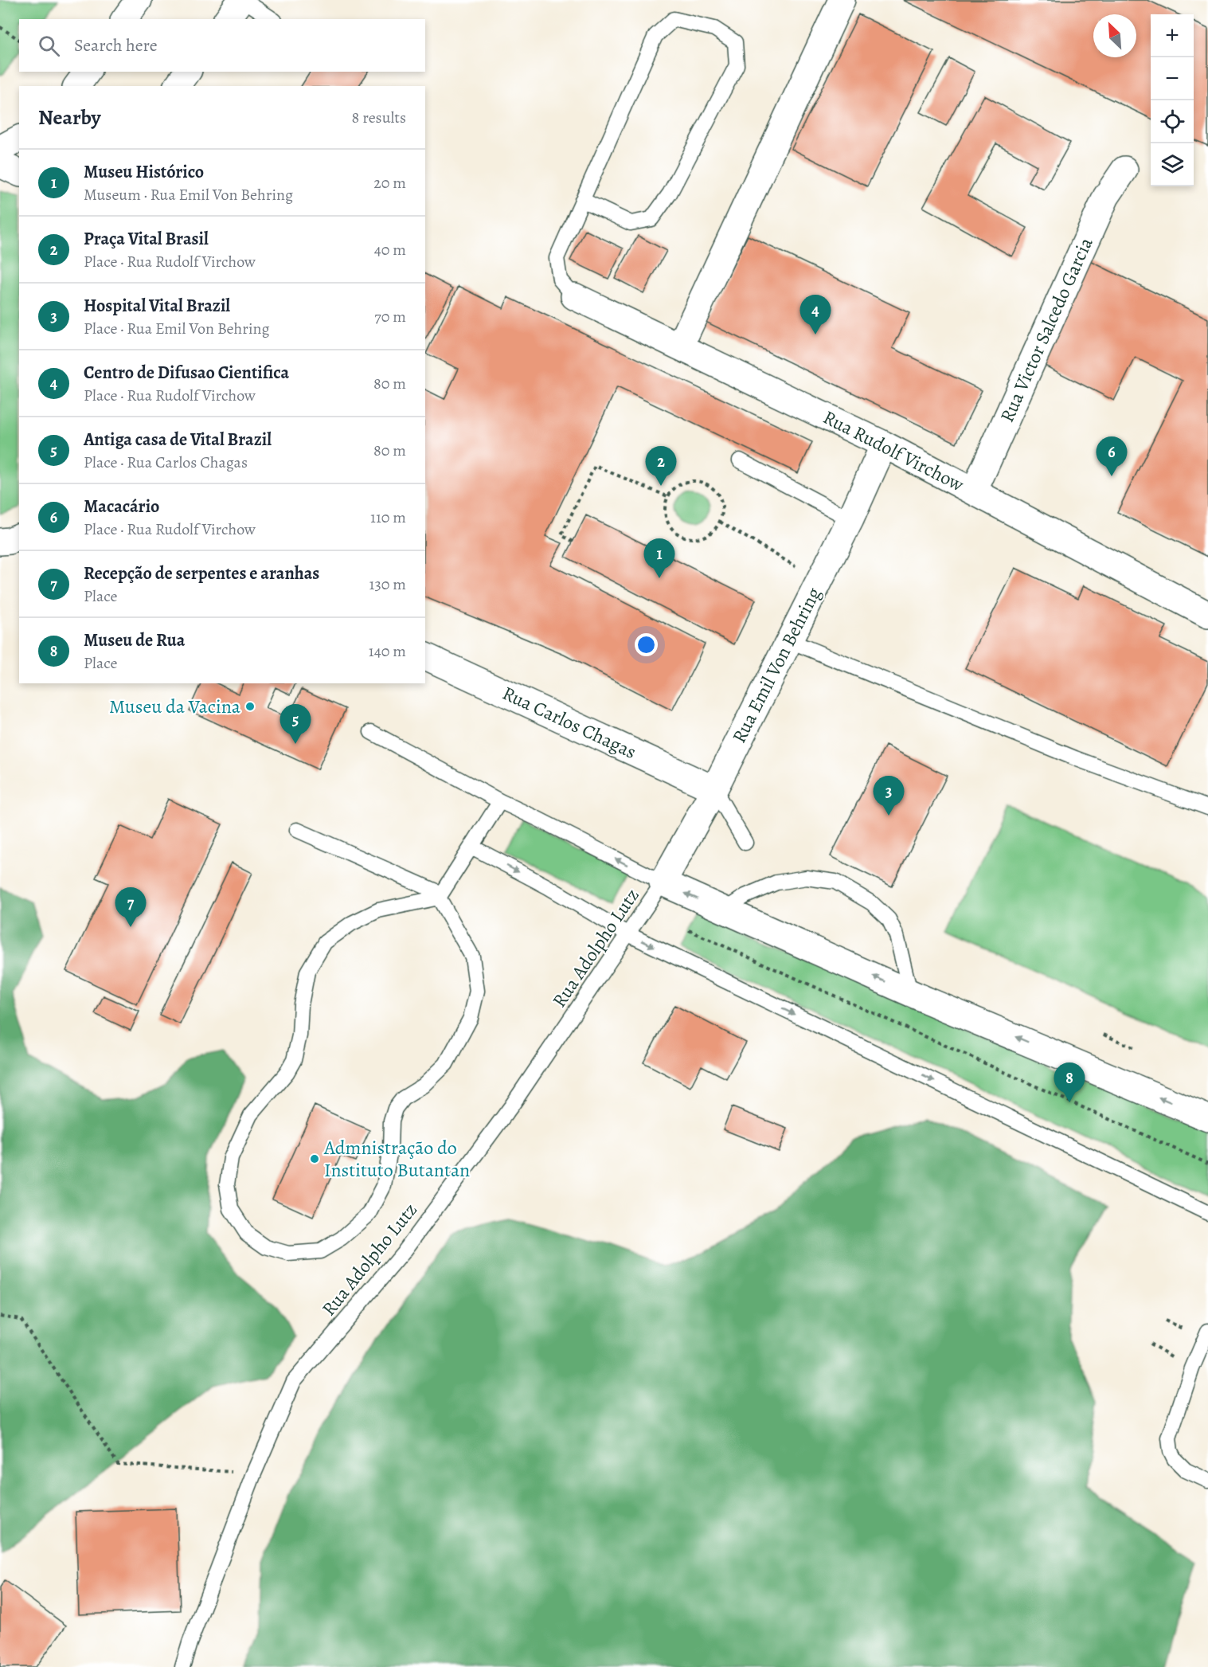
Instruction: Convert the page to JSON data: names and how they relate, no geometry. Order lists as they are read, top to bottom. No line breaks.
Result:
{"streets":{"street":["Rua Victor Salcedo Garcia","Rua Rudolf Virchow","Rua Emil Von Behring","Rua Carlos Chagas"],"lane":["Rua Adolpho Lutz"]},"crossings":[["Rua Victor Salcedo Garcia","Rua Rudolf Virchow"],["Rua Rudolf Virchow","Rua Emil Von Behring"],["Rua Emil Von Behring","Rua Carlos Chagas"],["Rua Emil Von Behring","Rua Adolpho Lutz"]],"places":["Museu da Vacina","Admnistração do Instituto Butantan"],"north":"top left","page":{"map_buttons":["+","−"],"search":"Search here","heading":["Nearby","8 results"],"list":[{"mark":"1","name":"Museu Histórico","note":"Museum · Rua Emil Von Behring","value":"20 m"},{"mark":"2","name":"Praça Vital Brasil","note":"Place · Rua Rudolf Virchow","value":"40 m"},{"mark":"3","name":"Hospital Vital Brazil","note":"Place · Rua Emil Von Behring","value":"70 m"},{"mark":"4","name":"Centro de Difusao Cientifica","note":"Place · Rua Rudolf Virchow","value":"80 m"},{"mark":"5","name":"Antiga casa de Vital Brazil","note":"Place · Rua Carlos Chagas","value":"80 m"},{"mark":"6","name":"Macacário","note":"Place · Rua Rudolf Virchow","value":"110 m"},{"mark":"7","name":"Recepção de serpentes e aranhas","note":"Place","value":"130 m"},{"mark":"8","name":"Museu de Rua","note":"Place","value":"140 m"}],"pins":["4","6","2","1","5","3","7","8"]}}
